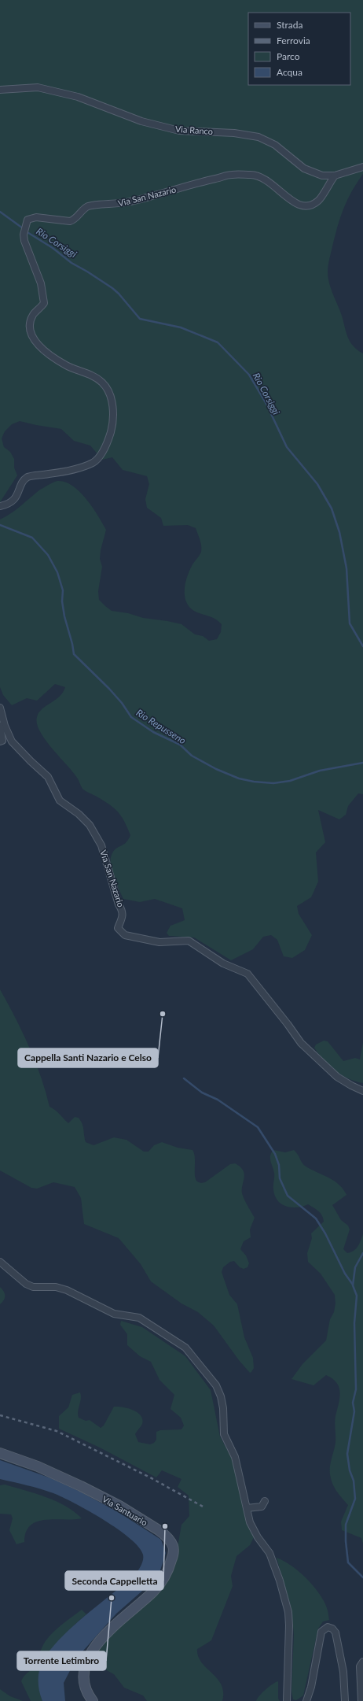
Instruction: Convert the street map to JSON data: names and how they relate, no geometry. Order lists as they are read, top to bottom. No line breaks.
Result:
{"streets":{"main road":["Via Santuario"],"street":["Via Ranco","Via San Nazario"]},"crossings":[["Via Ranco","Via San Nazario"]],"water":["Rio Corsiggi","Rio Repusseno"],"places":["Cappella Santi Nazario e Celso","Seconda Cappelletta","Torrente Letimbro"],"legend":["Strada","Ferrovia","Parco","Acqua"]}
